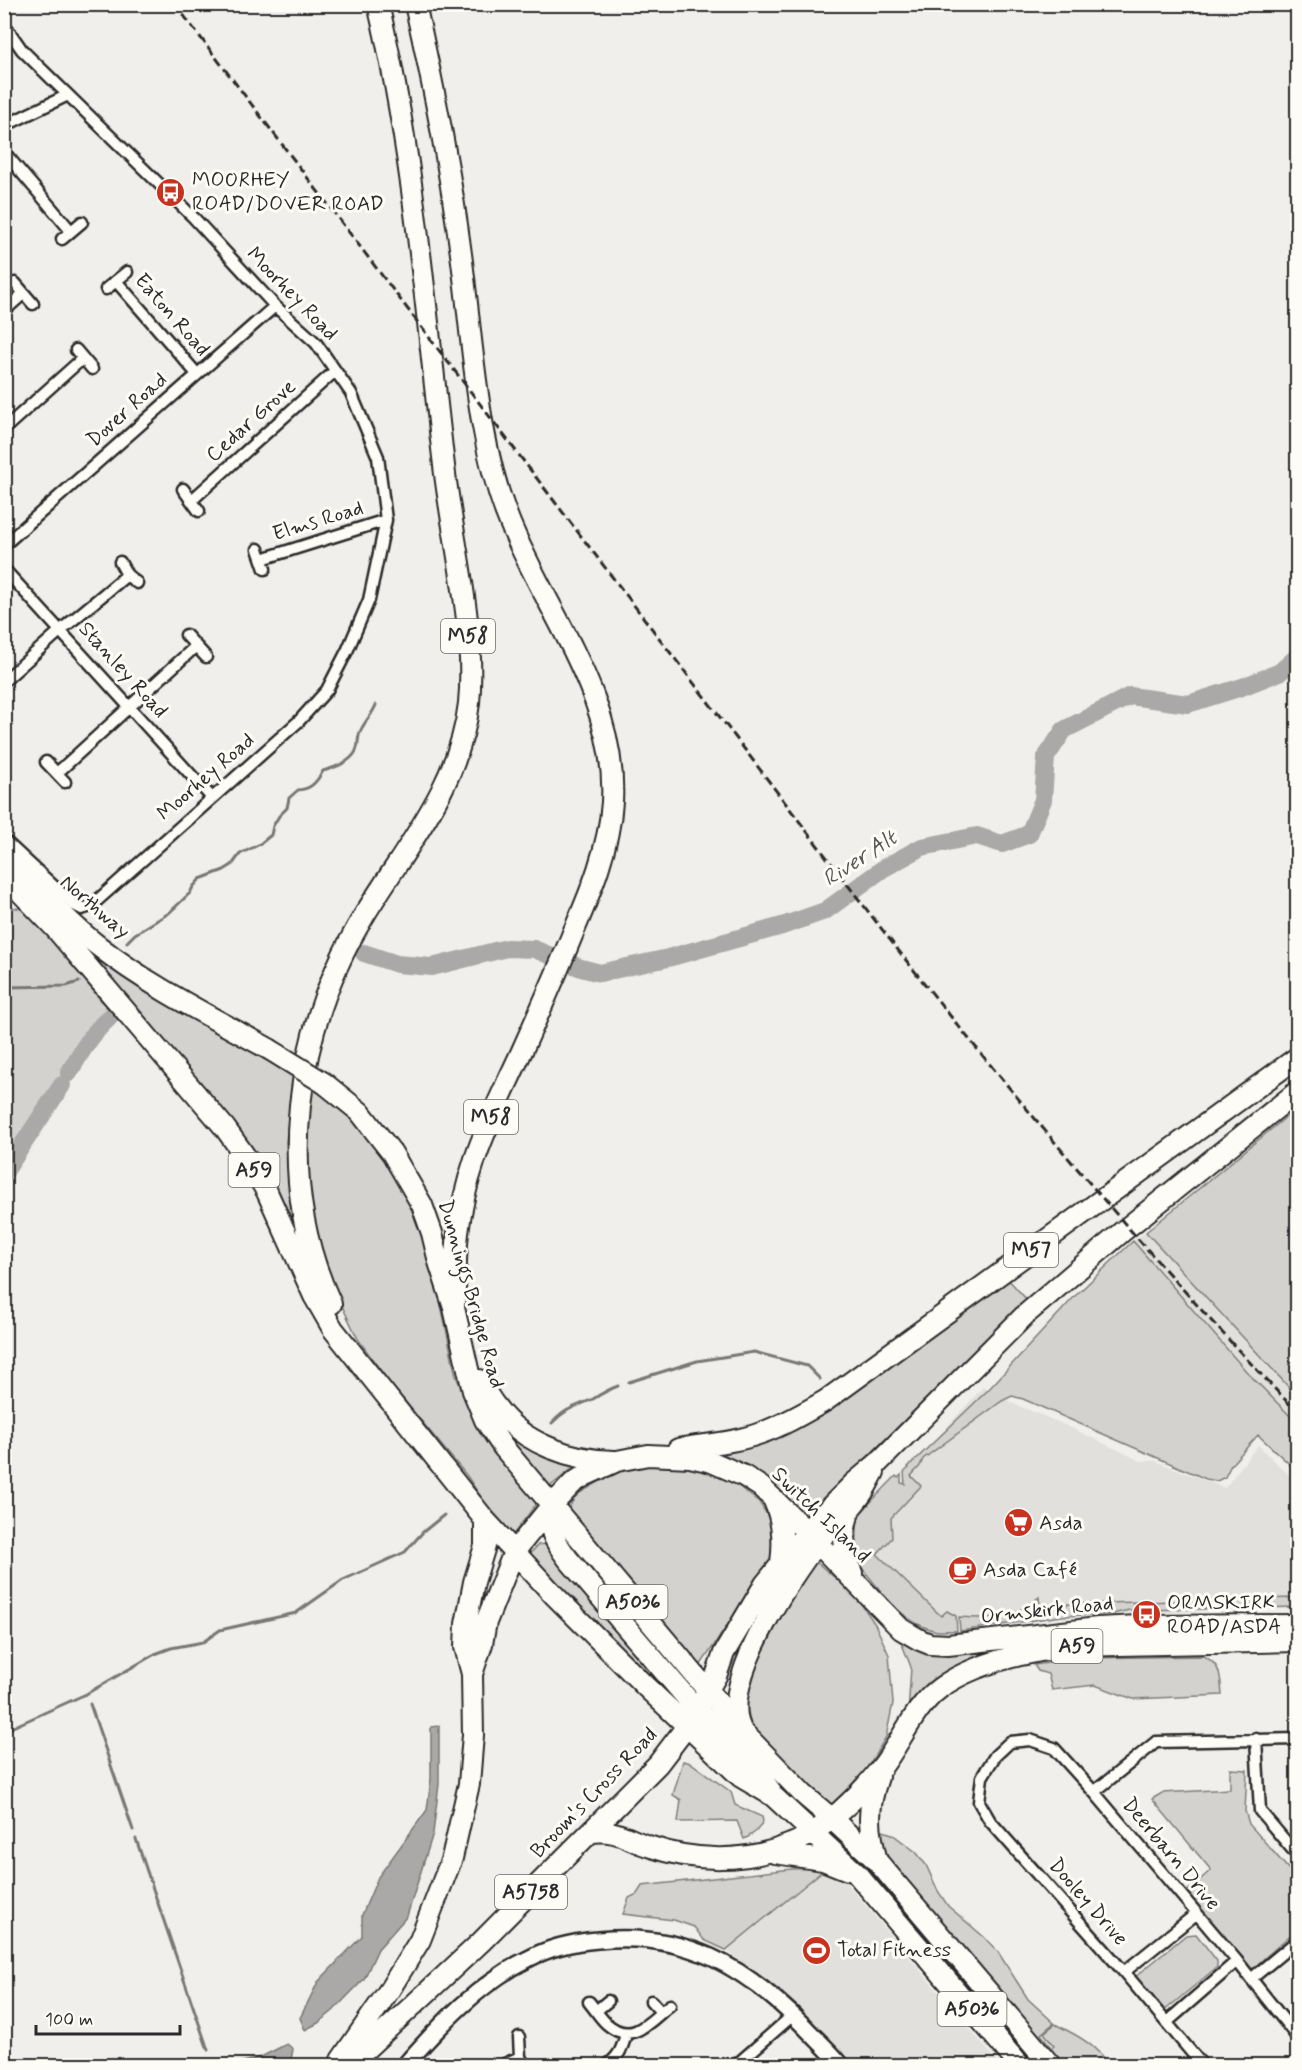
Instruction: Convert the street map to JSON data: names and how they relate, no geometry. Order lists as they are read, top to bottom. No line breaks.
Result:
{"streets":{"highway":["M58","Northway","A59","M57","Dunnings Bridge Road","Switch Island","A5036","Ormskirk Road","Broom's Cross Road","A5758"],"street":["Moorhey Road","Eaton Road","Dover Road","Cedar Grove","Elms Road","Stanley Road","Deerbarn Drive","Dooley Drive"]},"crossings":[["Moorhey Road","Dover Road"],["Moorhey Road","Cedar Grove"],["Moorhey Road","Elms Road"],["Moorhey Road","Stanley Road"],["Moorhey Road","Northway"],["Eaton Road","Dover Road"],["M58","Northway"],["M58","A59"],["M58","Dunnings Bridge Road"],["Northway","A59"],["Northway","Dunnings Bridge Road"],["A59","Dunnings Bridge Road"],["A59","Switch Island"],["A59","A5036"],["A59","Ormskirk Road"],["A59","A5758"],["M57","Switch Island"],["Dunnings Bridge Road","Switch Island"],["Dunnings Bridge Road","A5036"],["Switch Island","A5036"],["Switch Island","Ormskirk Road"],["Switch Island","Broom's Cross Road"],["Switch Island","A5758"],["A5036","Broom's Cross Road"],["A5036","A5758"],["Broom's Cross Road","A5758"],["Deerbarn Drive","Dooley Drive"]],"water":["River Alt"],"places":{"bus stop":["MOORHEY ROAD/DOVER ROAD","ORMSKIRK ROAD/ASDA"],"supermarket":["Asda"],"cafe":["Asda Café"],"sports":["Total Fitness"]},"scale_bar":"100 m"}
